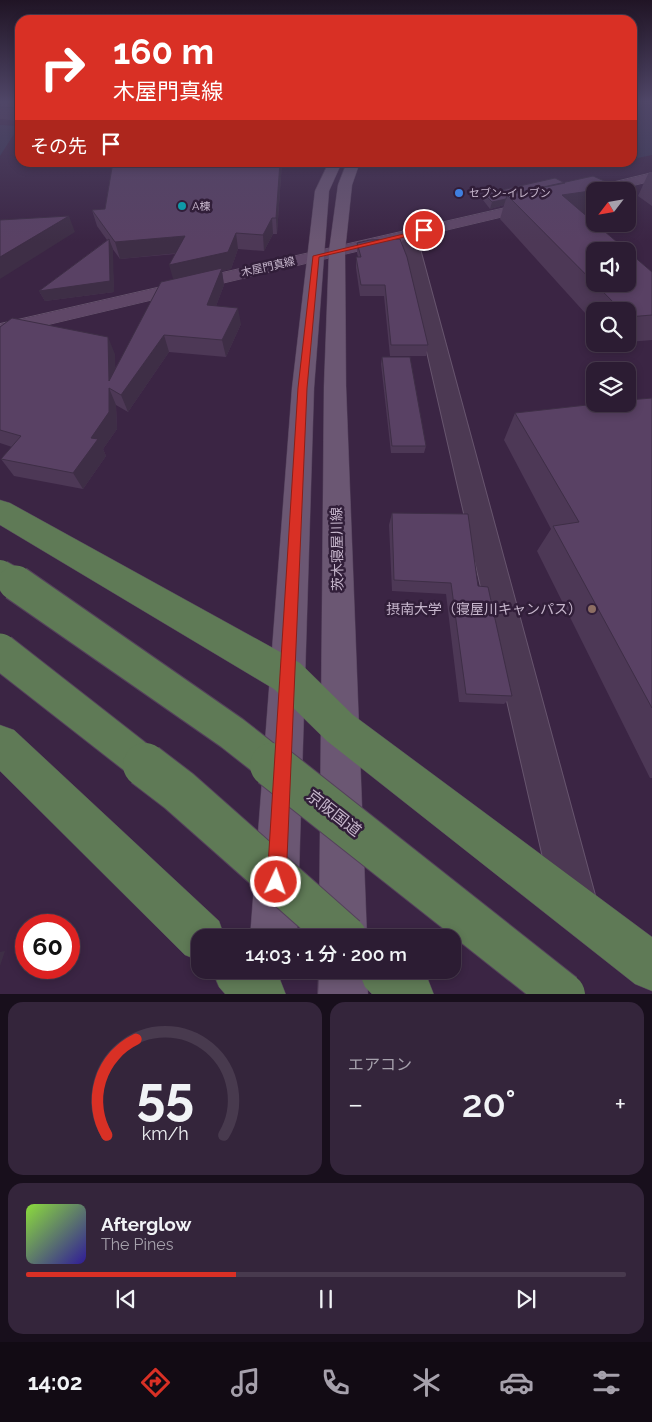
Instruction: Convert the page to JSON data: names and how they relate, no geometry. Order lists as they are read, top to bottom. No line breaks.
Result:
{"streets":{"highway":["京阪国道"],"main road":["木屋門真線","茨木寝屋川線"]},"crossings":[["木屋門真線","茨木寝屋川線"]],"places":["セブン-イレブン","A棟","摂南大学（寝屋川キャンパス）"],"north":"bottom left","page":{"turn":["160 m","木屋門真線"],"then":"その先","limit":"60","trip":"14:03 · 1 分 · 200 m","tile":"エアコン","heat":["−","20°","+"],"song":["Afterglow","The Pines"],"tabs":"14:02","gauge":["55","km/h"]}}
